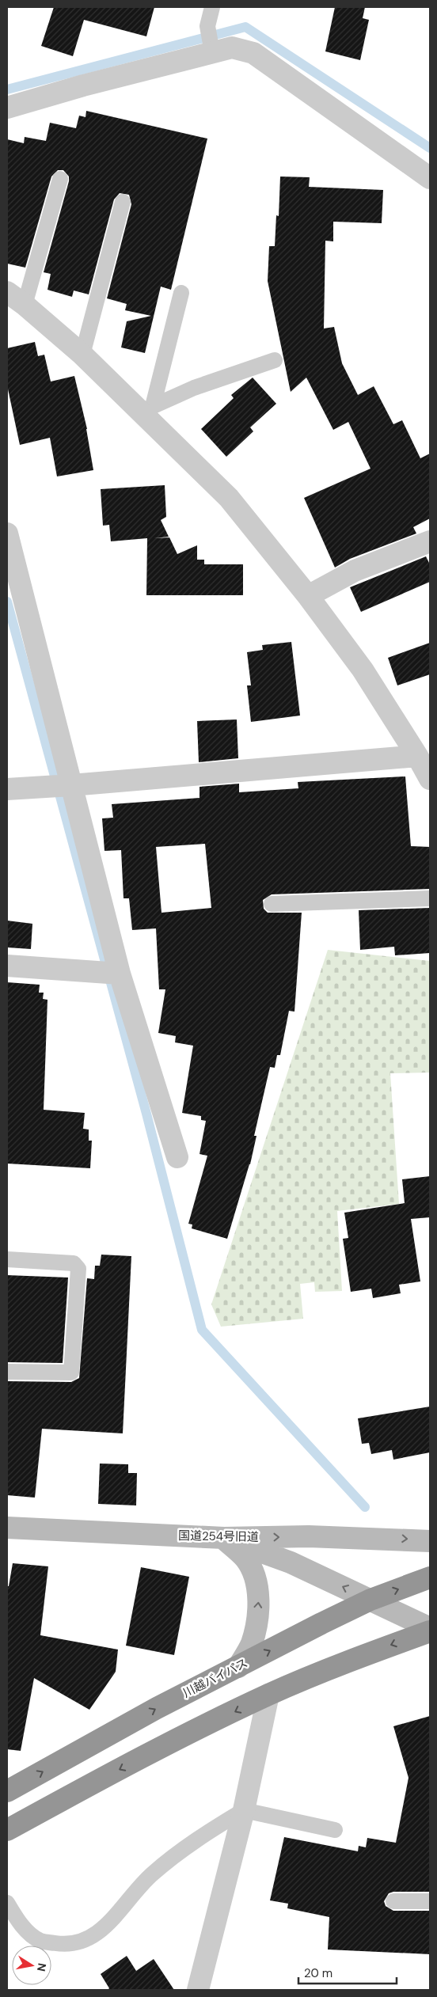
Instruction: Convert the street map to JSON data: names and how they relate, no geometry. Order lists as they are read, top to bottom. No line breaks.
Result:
{"streets":{"highway":["川越バイパス"],"street":["国道254号旧道"]},"scale_bar":"20 m","north":"right"}
